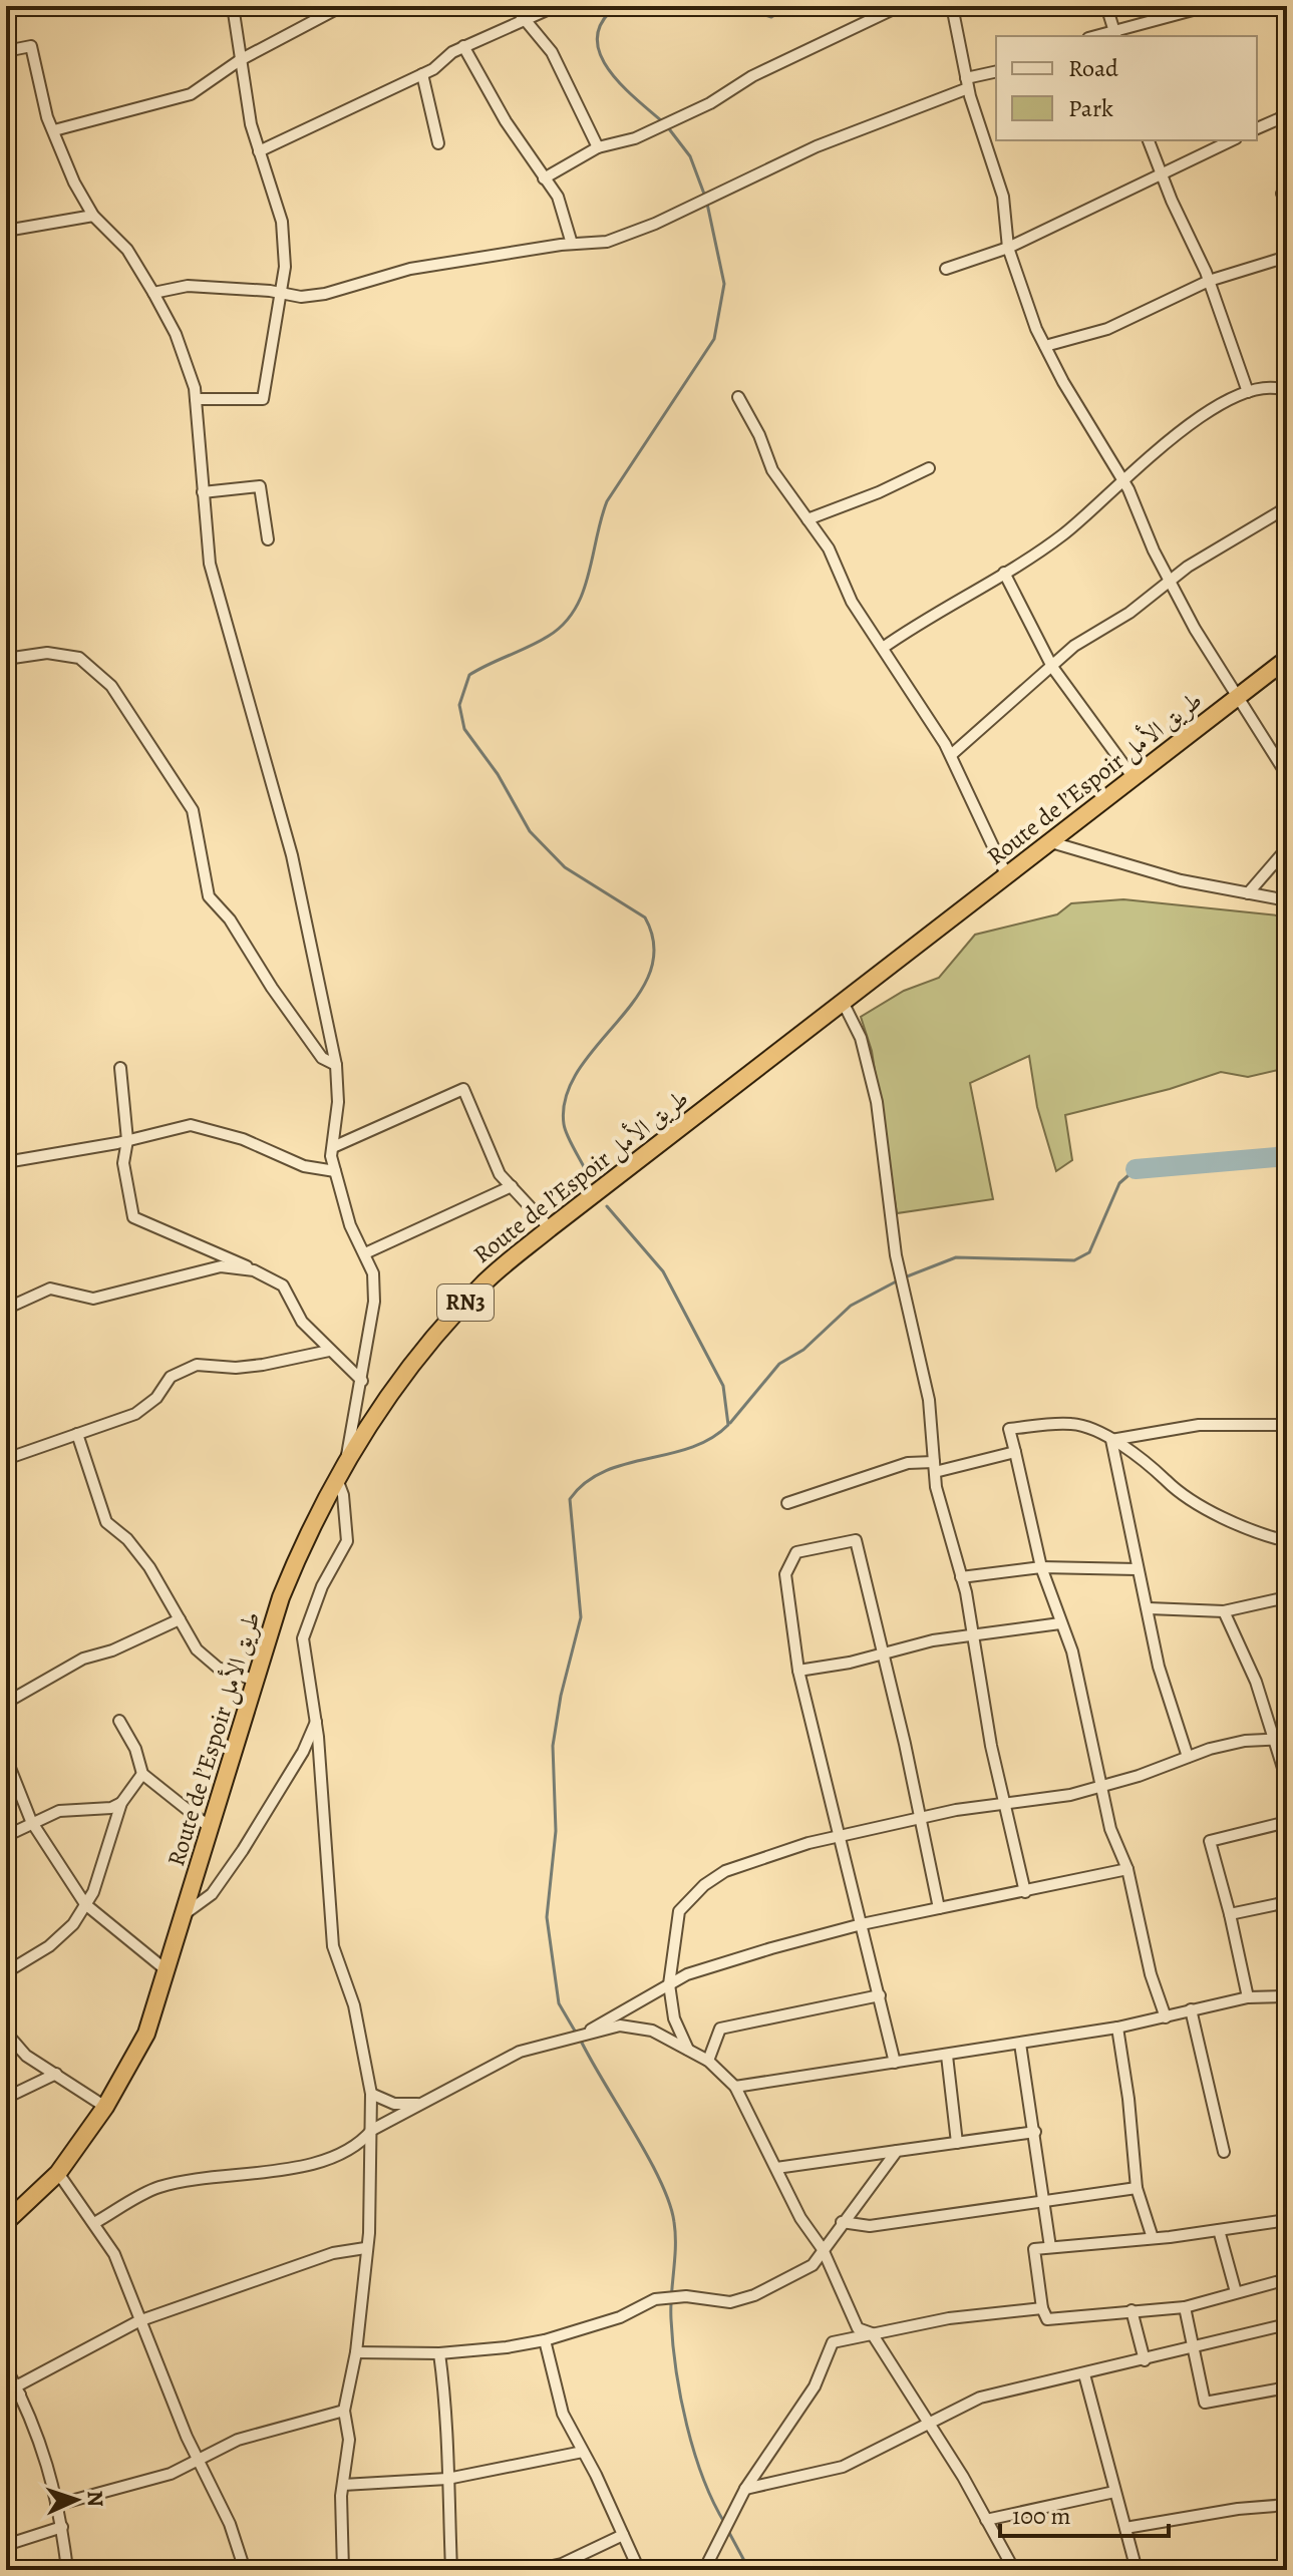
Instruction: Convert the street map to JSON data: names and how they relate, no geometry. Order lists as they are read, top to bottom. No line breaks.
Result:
{"streets":{"highway":["Route de l’Espoir طريق الأمل","RN3"]},"legend":["Road","Park"],"scale_bar":"100 m","north":"right"}
